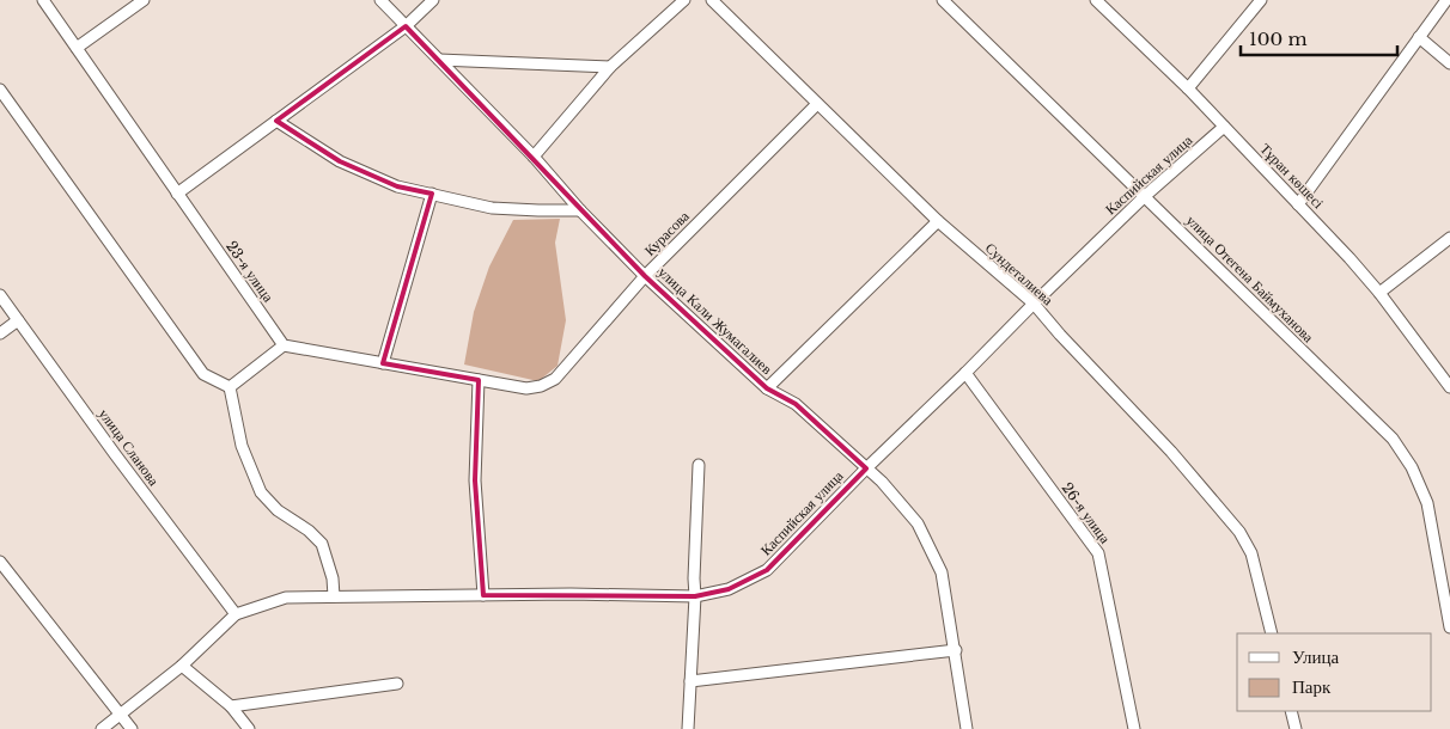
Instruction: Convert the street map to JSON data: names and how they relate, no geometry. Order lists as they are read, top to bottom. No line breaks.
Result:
{"streets":{"street":["Каспийская улица","Тұран көшесі","Курасова","23-я улица","Сундеталиева","улица Отегена Баймуханова","улица Кали Жумагалиев","улица Сланова","26-я улица"]},"crossings":[["Каспийская улица","Тұран көшесі"],["Каспийская улица","Сундеталиева"],["Каспийская улица","улица Отегена Баймуханова"],["Каспийская улица","улица Кали Жумагалиев"],["Каспийская улица","улица Сланова"],["Каспийская улица","26-я улица"],["Курасова","Сундеталиева"],["Курасова","улица Кали Жумагалиев"]],"legend":["Улица","Парк"],"scale_bar":"100 m"}
